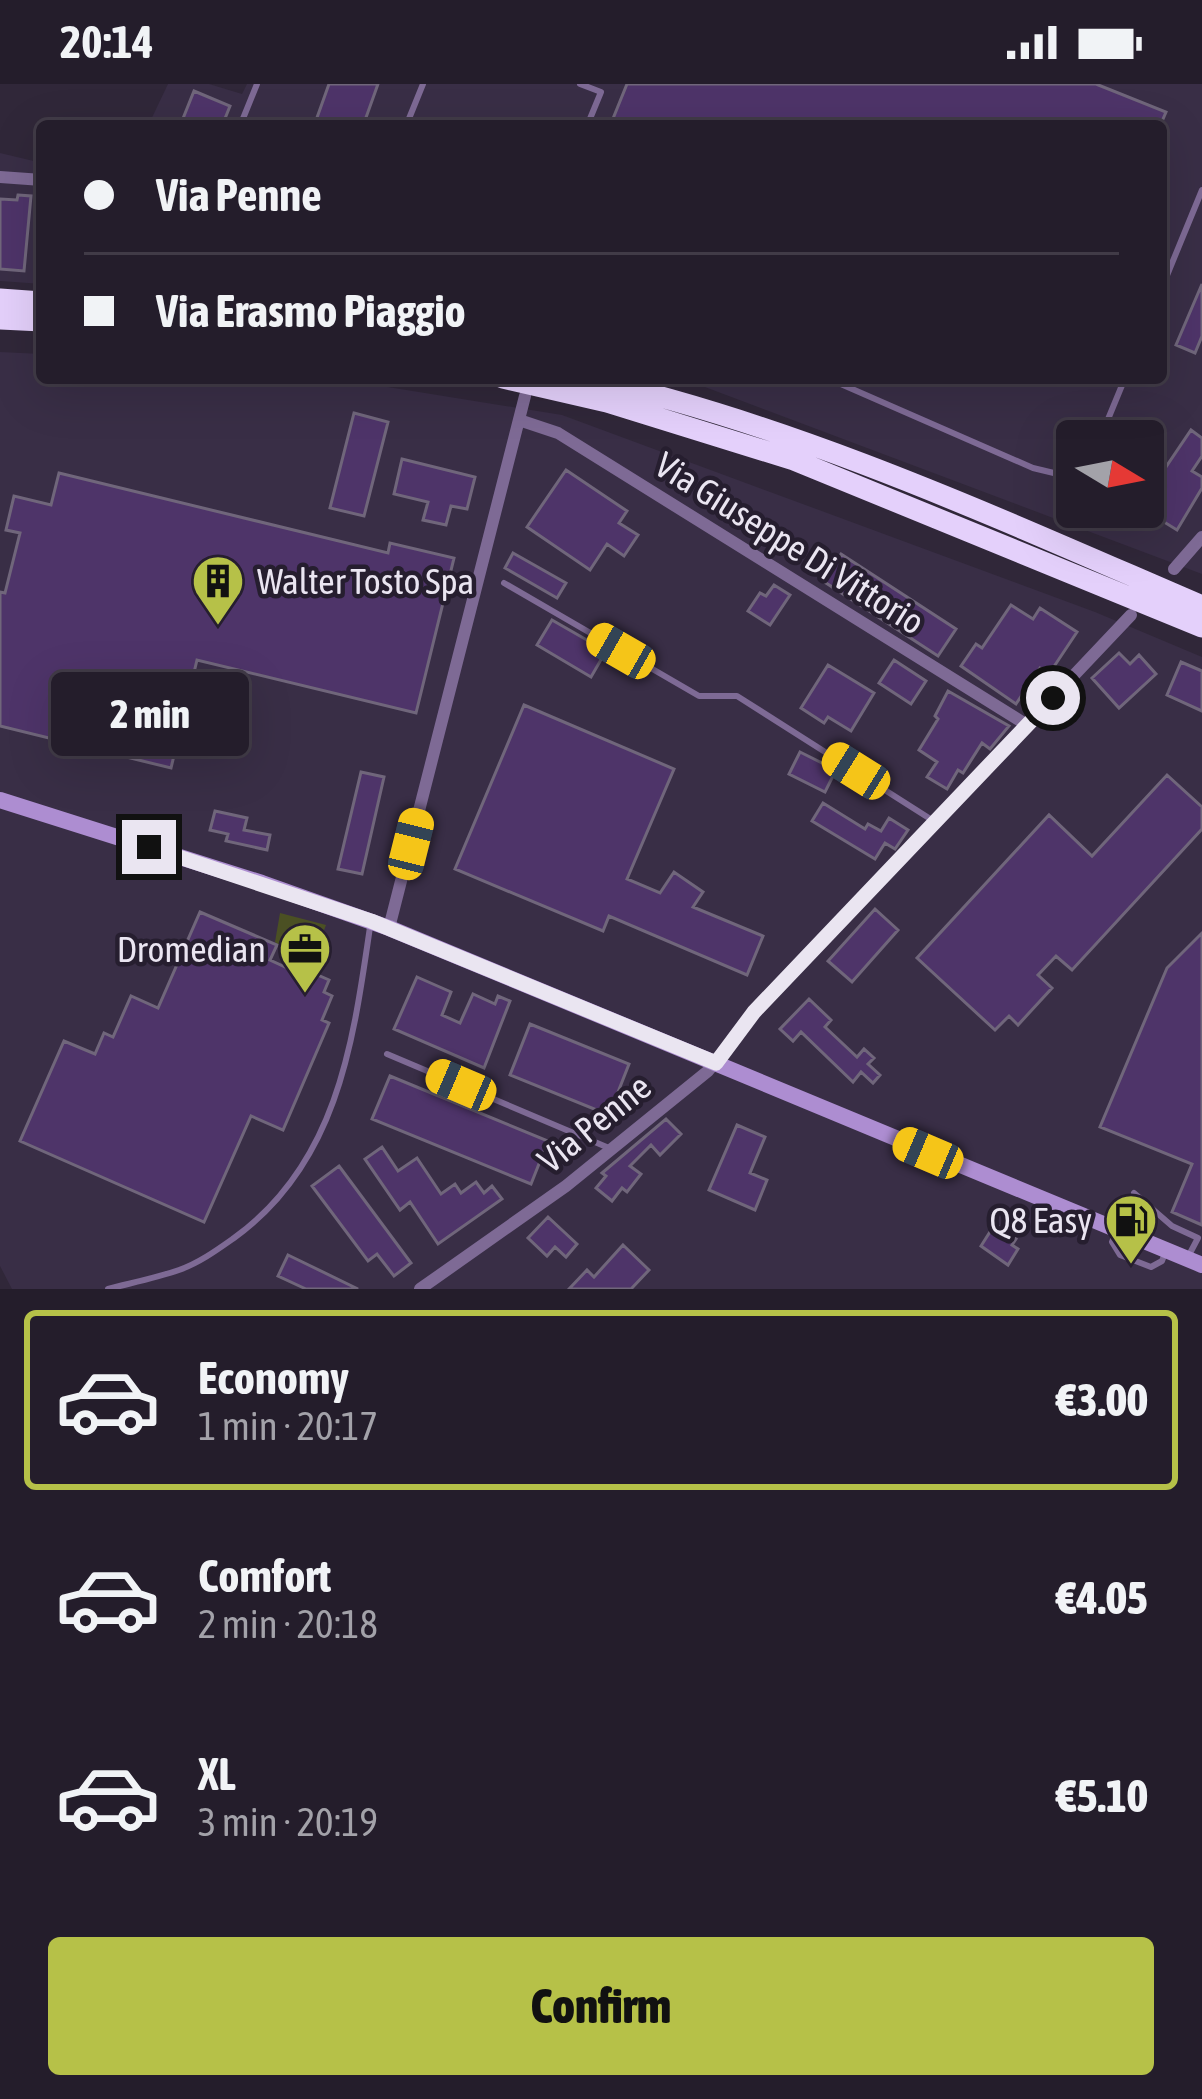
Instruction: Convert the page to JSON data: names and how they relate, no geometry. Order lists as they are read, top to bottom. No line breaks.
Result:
{"streets":{"street":["Via Giuseppe Di Vittorio","Via Penne"]},"crossings":[["Via Giuseppe Di Vittorio","Via Penne"]],"places":{"building":["Walter Tosto Spa"],"office":["Dromedian"],"fuel station":["Q8 Easy"]},"north":"right","page":{"status":"20:14","banner":["Via Penne","Via Erasmo Piaggio"],"bubble":"2 min","list":[{"name":"Economy","note":"1 min · 20:17","value":"€3.00"},{"name":"Comfort","note":"2 min · 20:18","value":"€4.05"},{"name":"XL","note":"3 min · 20:19","value":"€5.10"}],"buttons":"Confirm"}}
